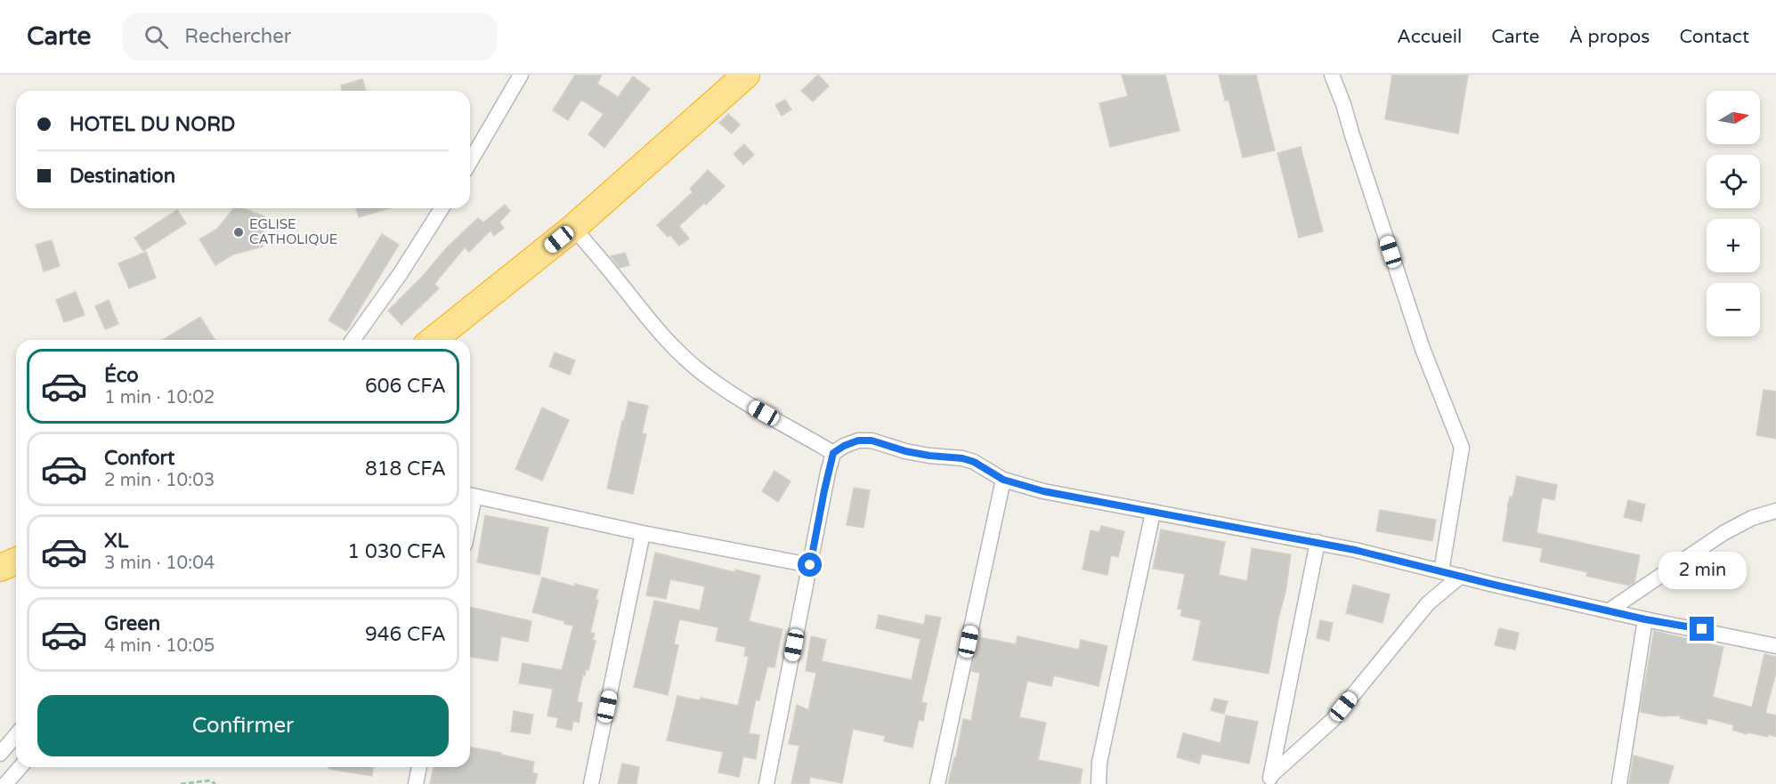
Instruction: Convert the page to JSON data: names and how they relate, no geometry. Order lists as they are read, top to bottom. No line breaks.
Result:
{"places":["EGLISE CATHOLIQUE"],"north":"right","page":{"header":"Carte","search":"Rechercher","nav":["Accueil","Carte","À propos","Contact"],"map_buttons":["+","−"],"banner":["HOTEL DU NORD","Destination"],"list":[{"name":"Éco","note":"1 min · 10:02","value":"606 CFA"},{"name":"Confort","note":"2 min · 10:03","value":"818 CFA"},{"name":"XL","note":"3 min · 10:04","value":"1 030 CFA"},{"name":"Green","note":"4 min · 10:05","value":"946 CFA"}],"bubble":"2 min","buttons":"Confirmer"}}
